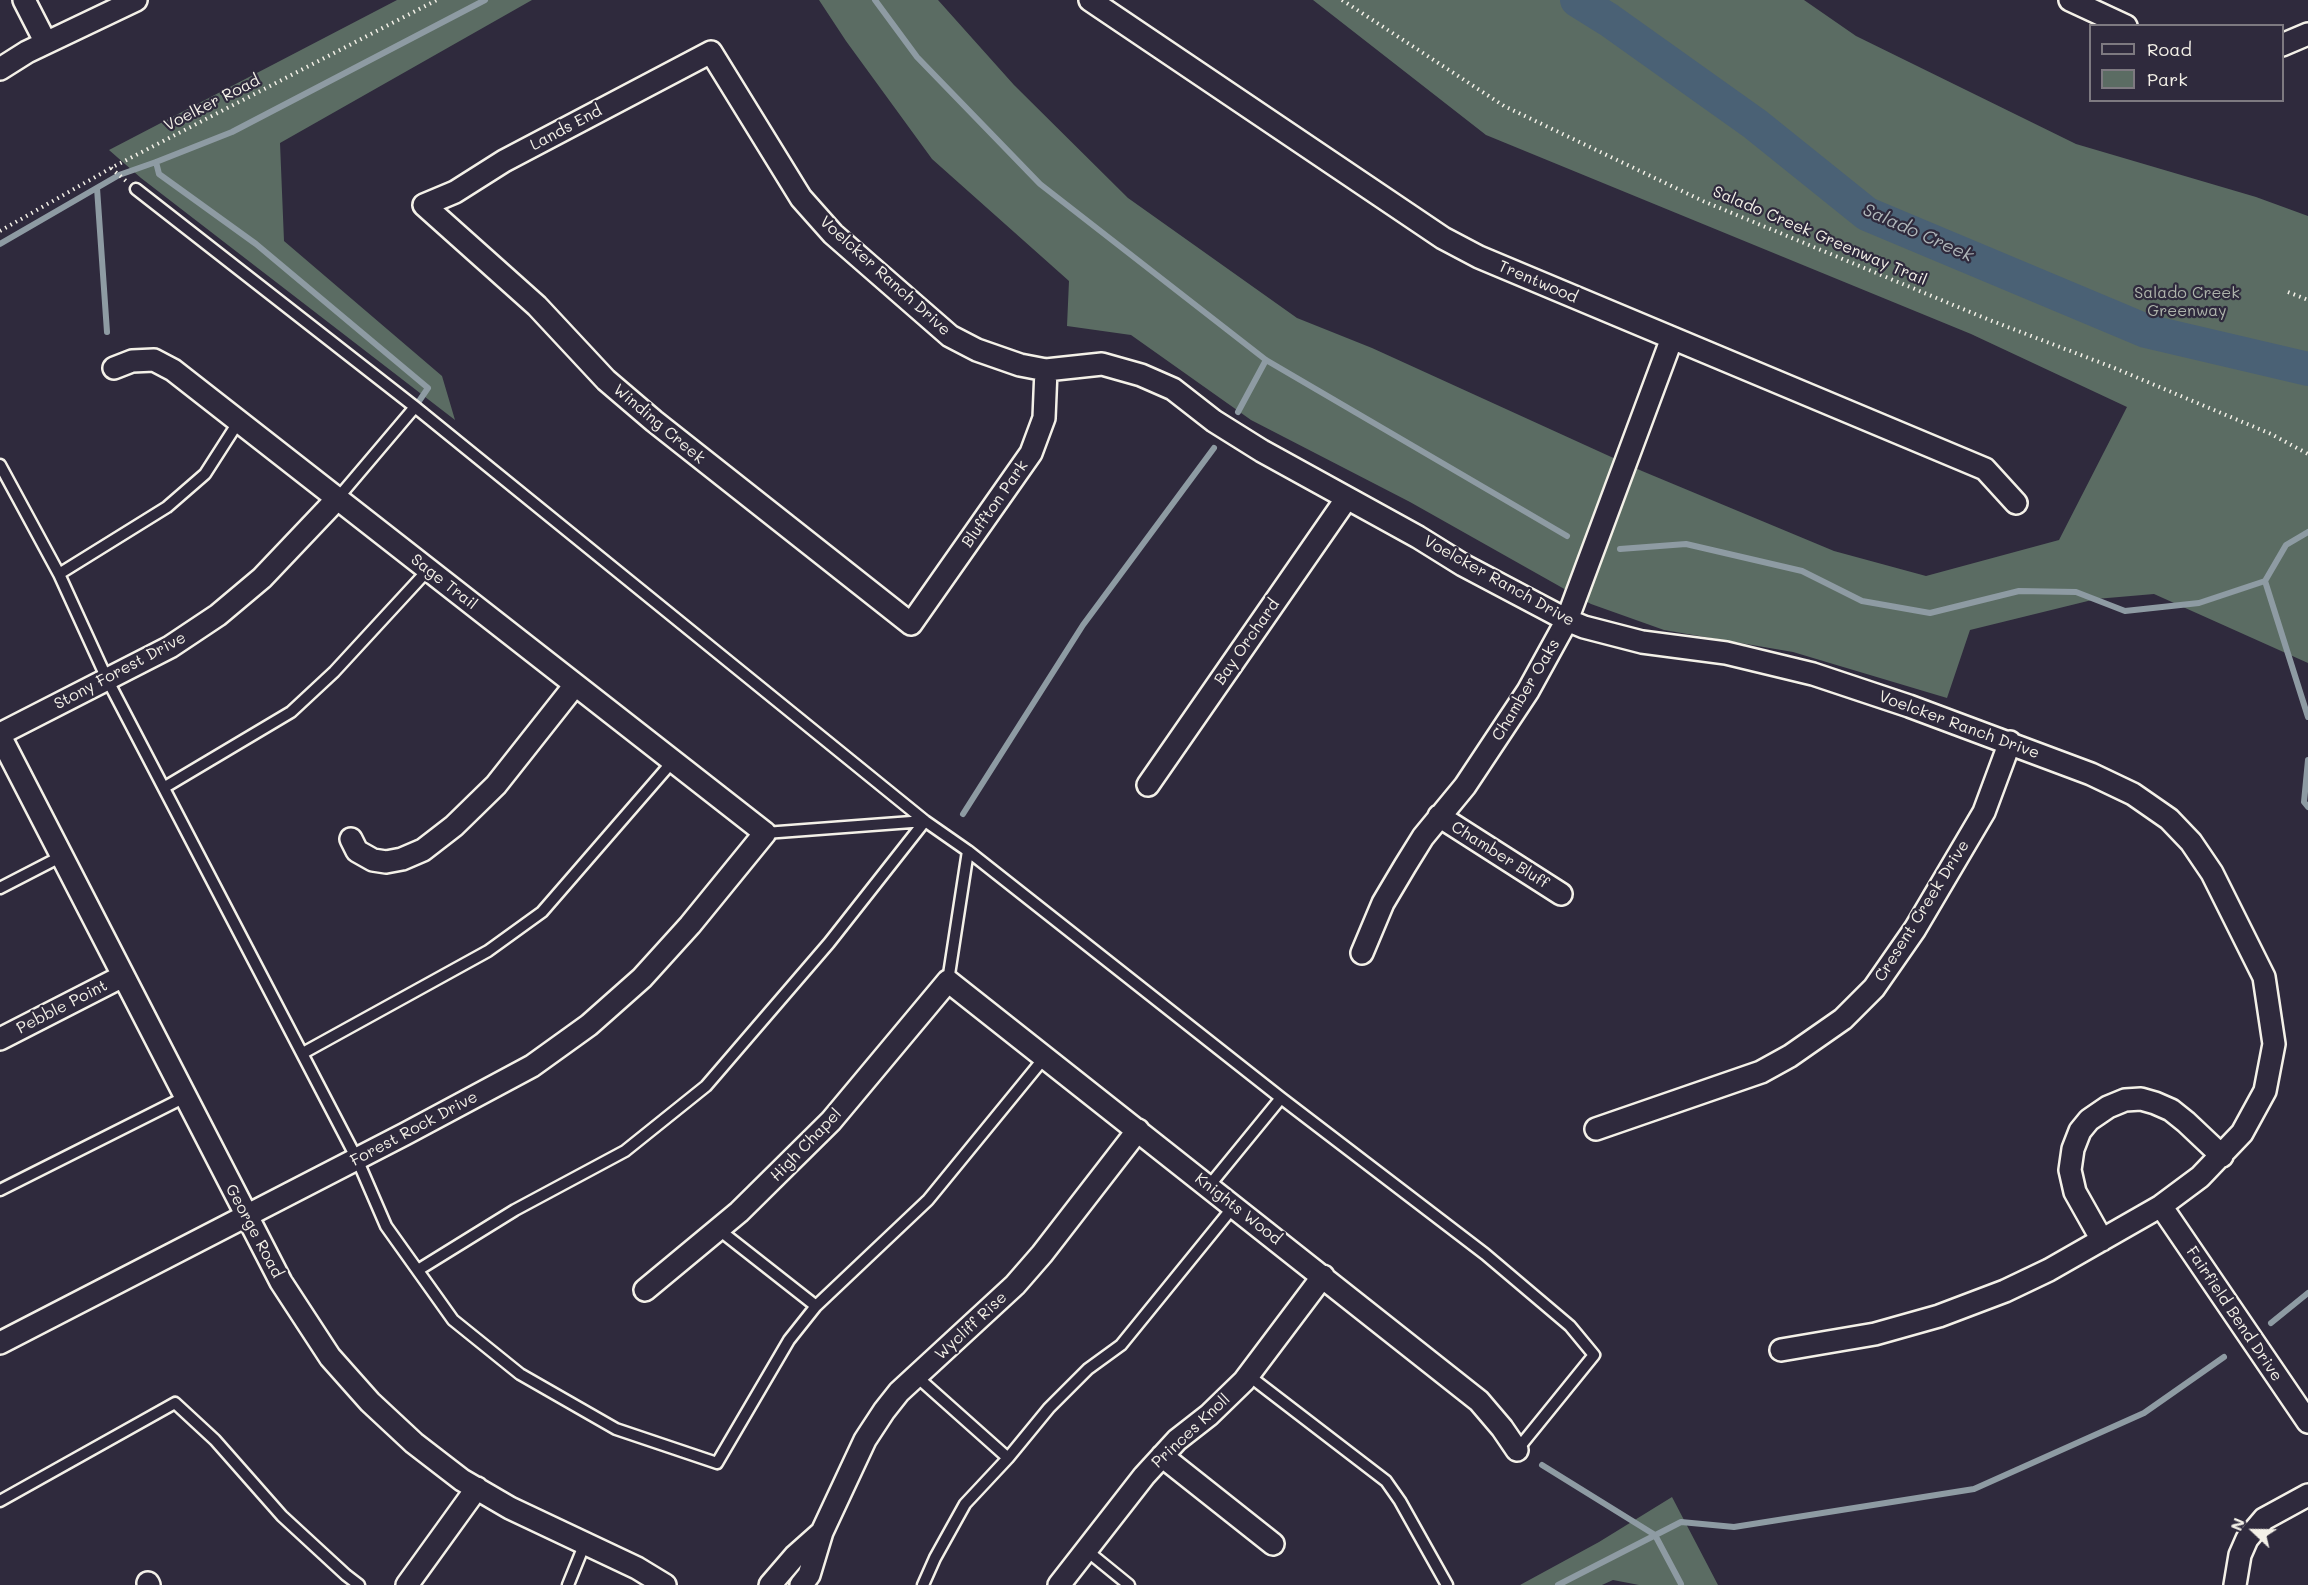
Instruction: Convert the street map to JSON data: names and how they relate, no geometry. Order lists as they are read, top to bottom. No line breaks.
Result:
{"streets":{"street":["Lands End","Voelcker Ranch Drive","Trentwood","Winding Creek","Bluffton Park","Sage Trail","Bay Orchard","Stony Forest Drive","Chamber Oaks","Chamber Bluff","Cresent Creek Drive","Pebble Point","Forest Rock Drive","High Chapel","Knights Wood","George Road","Fairfield Bend Drive","Wycliff Rise","Princes Knoll"],"path":["Voelker Road","Salado Creek Greenway Trail"]},"crossings":[["Lands End","Voelcker Ranch Drive"],["Lands End","Winding Creek"],["Voelcker Ranch Drive","Bluffton Park"],["Voelcker Ranch Drive","Bay Orchard"],["Voelcker Ranch Drive","Chamber Oaks"],["Voelcker Ranch Drive","Cresent Creek Drive"],["Voelcker Ranch Drive","Fairfield Bend Drive"],["Trentwood","Chamber Oaks"],["Winding Creek","Bluffton Park"],["Sage Trail","Stony Forest Drive"],["Sage Trail","Forest Rock Drive"],["Stony Forest Drive","George Road"],["Chamber Oaks","Chamber Bluff"],["Pebble Point","George Road"],["Forest Rock Drive","George Road"],["High Chapel","Knights Wood"],["Knights Wood","Wycliff Rise"],["Knights Wood","Princes Knoll"]],"water":["Salado Creek"],"parks":["Salado Creek Greenway"],"legend":["Road","Park"],"north":"left"}
